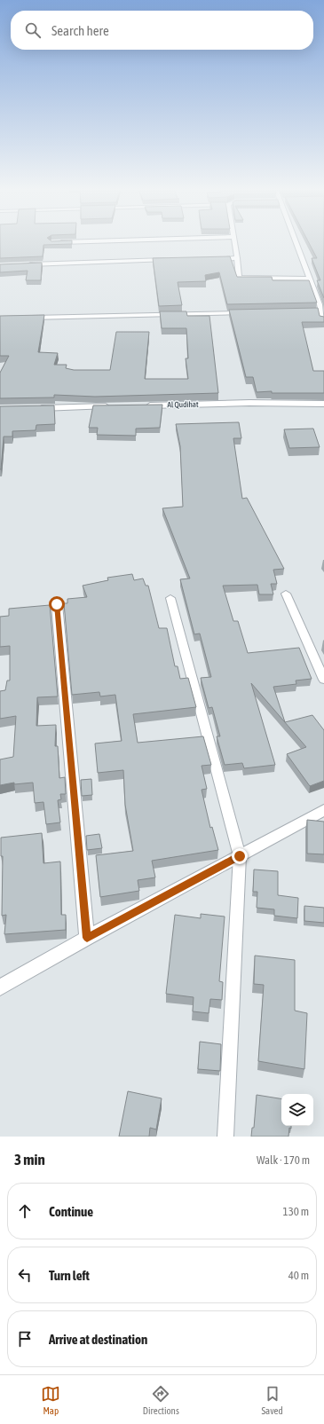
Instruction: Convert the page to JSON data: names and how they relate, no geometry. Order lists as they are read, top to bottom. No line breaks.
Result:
{"streets":{"street":["Al Qudihat"]},"page":{"search":"Search here","heading":["3 min","Walk · 170 m"],"list":[["Continue","130 m"],["Turn left","40 m"],"Arrive at destination"],"nav":["Map","Directions","Saved"]}}
